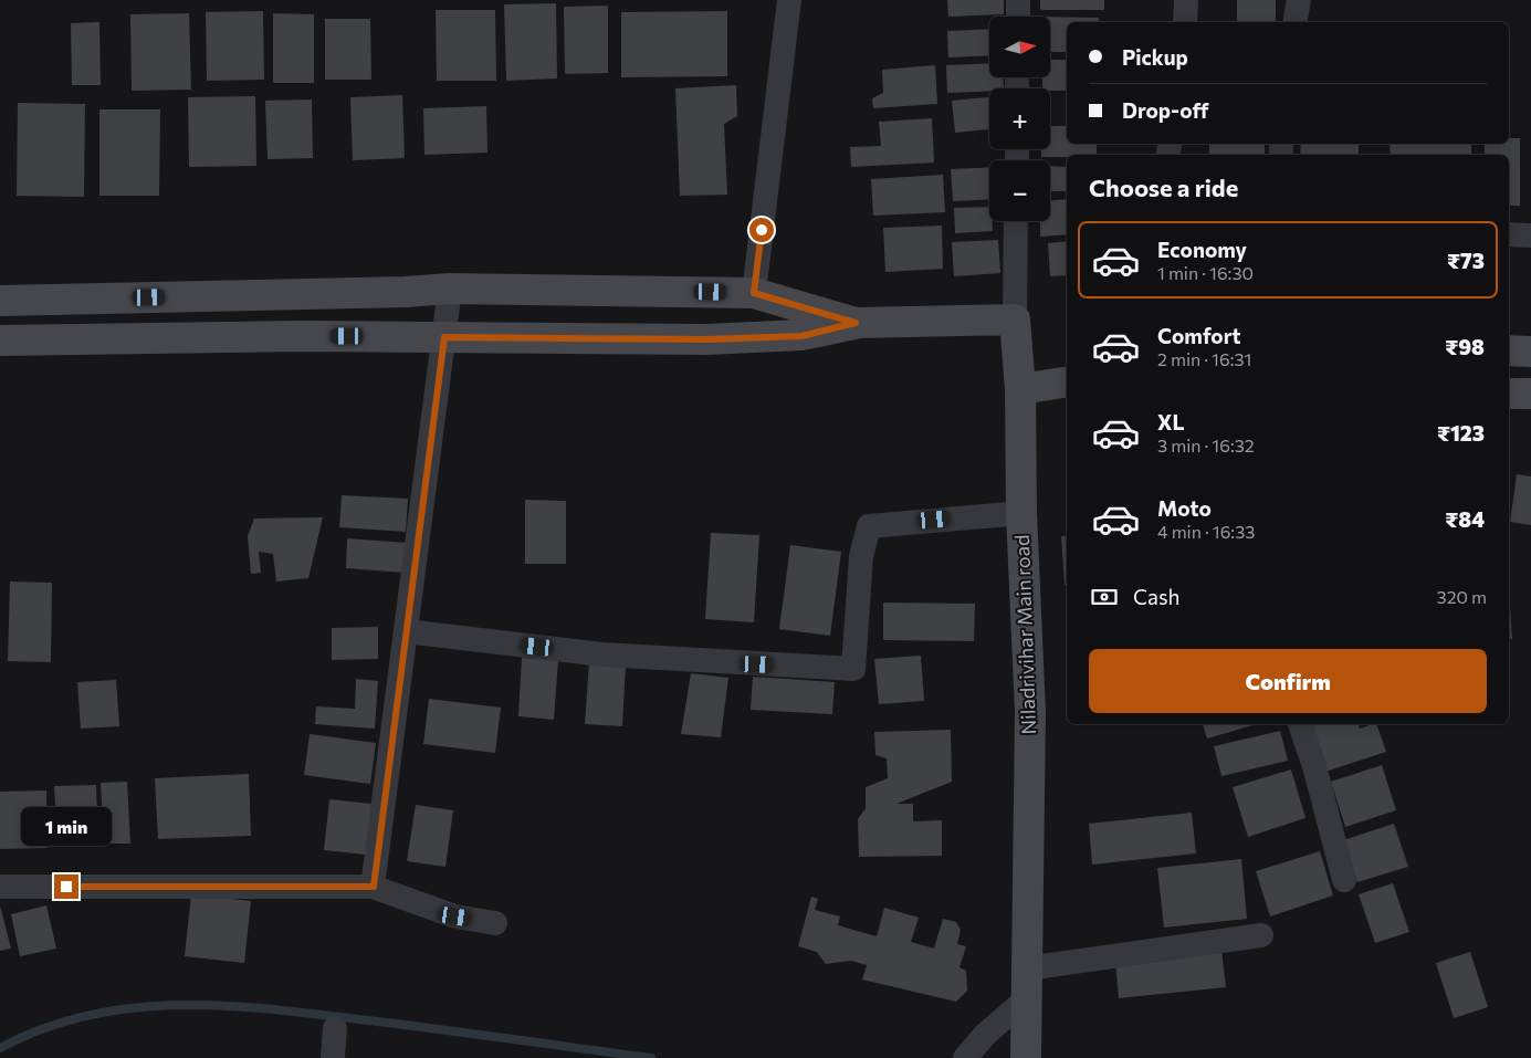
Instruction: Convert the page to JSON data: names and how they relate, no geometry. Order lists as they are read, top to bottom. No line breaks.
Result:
{"streets":{"street":["Niladrivihar Main road"]},"north":"right","page":{"map_buttons":["+","−"],"banner":["Pickup","Drop-off"],"heading":"Choose a ride","list":[{"name":"Economy","note":"1 min · 16:30","value":"₹73"},{"name":"Comfort","note":"2 min · 16:31","value":"₹98"},{"name":"XL","note":"3 min · 16:32","value":"₹123"},{"name":"Moto","note":"4 min · 16:33","value":"₹84"}],"pay":["Cash","320 m"],"buttons":"Confirm","bubble":"1 min"}}
